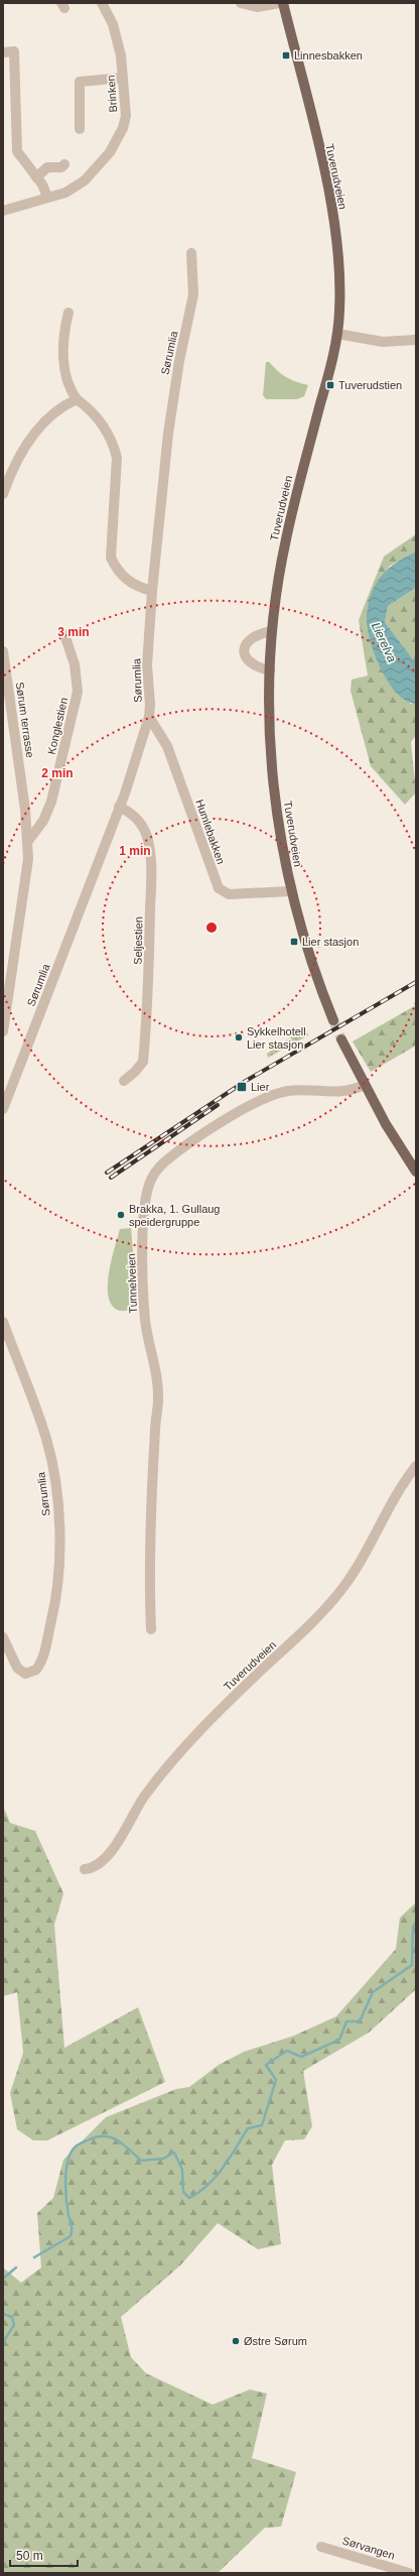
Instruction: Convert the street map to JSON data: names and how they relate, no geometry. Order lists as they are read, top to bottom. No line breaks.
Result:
{"streets":{"main road":["Tuverudveien"],"street":["Brinken","Sørumlia","Sørum terrasse","Konglestien","Humlebakken","Seljestien","Tunnelveien","Sørvangen"]},"crossings":[["Tuverudveien","Humlebakken"],["Sørumlia","Humlebakken"],["Sørumlia","Seljestien"],["Sørum terrasse","Konglestien"]],"water":["Lierelva"],"places":{"transit":["Linnesbakken","Tuverudstien","Lier stasjon","Lier"],"other":["Sykkelhotell Lier stasjon","Brakka, 1. Gullaug speidergruppe","Østre Sørum"]},"scale_bar":"50 m","rings":["3 min","2 min","1 min"]}
